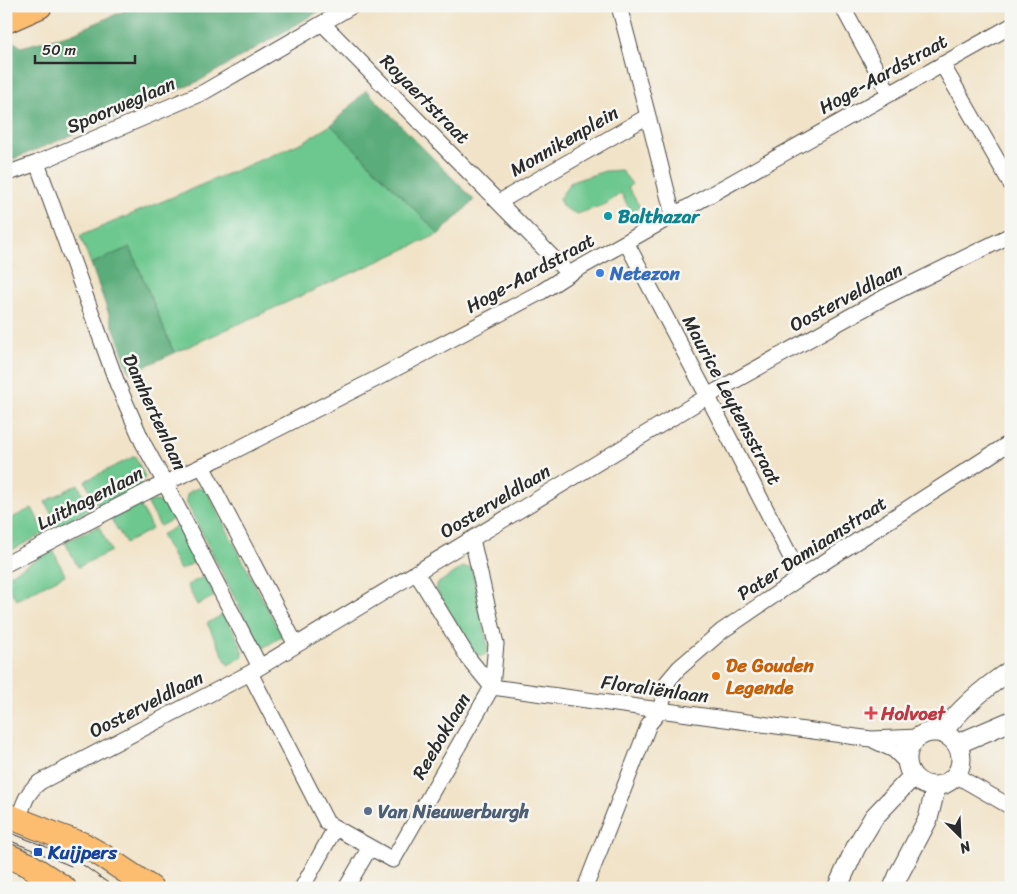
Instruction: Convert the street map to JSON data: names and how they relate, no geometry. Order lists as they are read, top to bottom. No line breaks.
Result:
{"streets":{"street":["Hoge-Aardstraat","Royaertstraat","Spoorweglaan","Monnikenplein","Oosterveldlaan","Maurice Leytensstraat","Damhertenlaan","Luithagenlaan","Pater Damiaanstraat","Floraliënlaan","Reeboklaan"]},"crossings":[["Hoge-Aardstraat","Monnikenplein"],["Hoge-Aardstraat","Maurice Leytensstraat"],["Hoge-Aardstraat","Damhertenlaan"],["Hoge-Aardstraat","Luithagenlaan"],["Royaertstraat","Spoorweglaan"],["Royaertstraat","Monnikenplein"],["Spoorweglaan","Damhertenlaan"],["Oosterveldlaan","Maurice Leytensstraat"],["Oosterveldlaan","Damhertenlaan"],["Maurice Leytensstraat","Pater Damiaanstraat"],["Damhertenlaan","Luithagenlaan"],["Damhertenlaan","Reeboklaan"],["Pater Damiaanstraat","Floraliënlaan"],["Floraliënlaan","Reeboklaan"]],"places":{"other":["Balthazar","Netezon","De Gouden Legende","Van Nieuwerburgh"],"health":["Holvoet"],"transit":["Kuijpers"]},"scale_bar":"50 m","north":"bottom right"}
